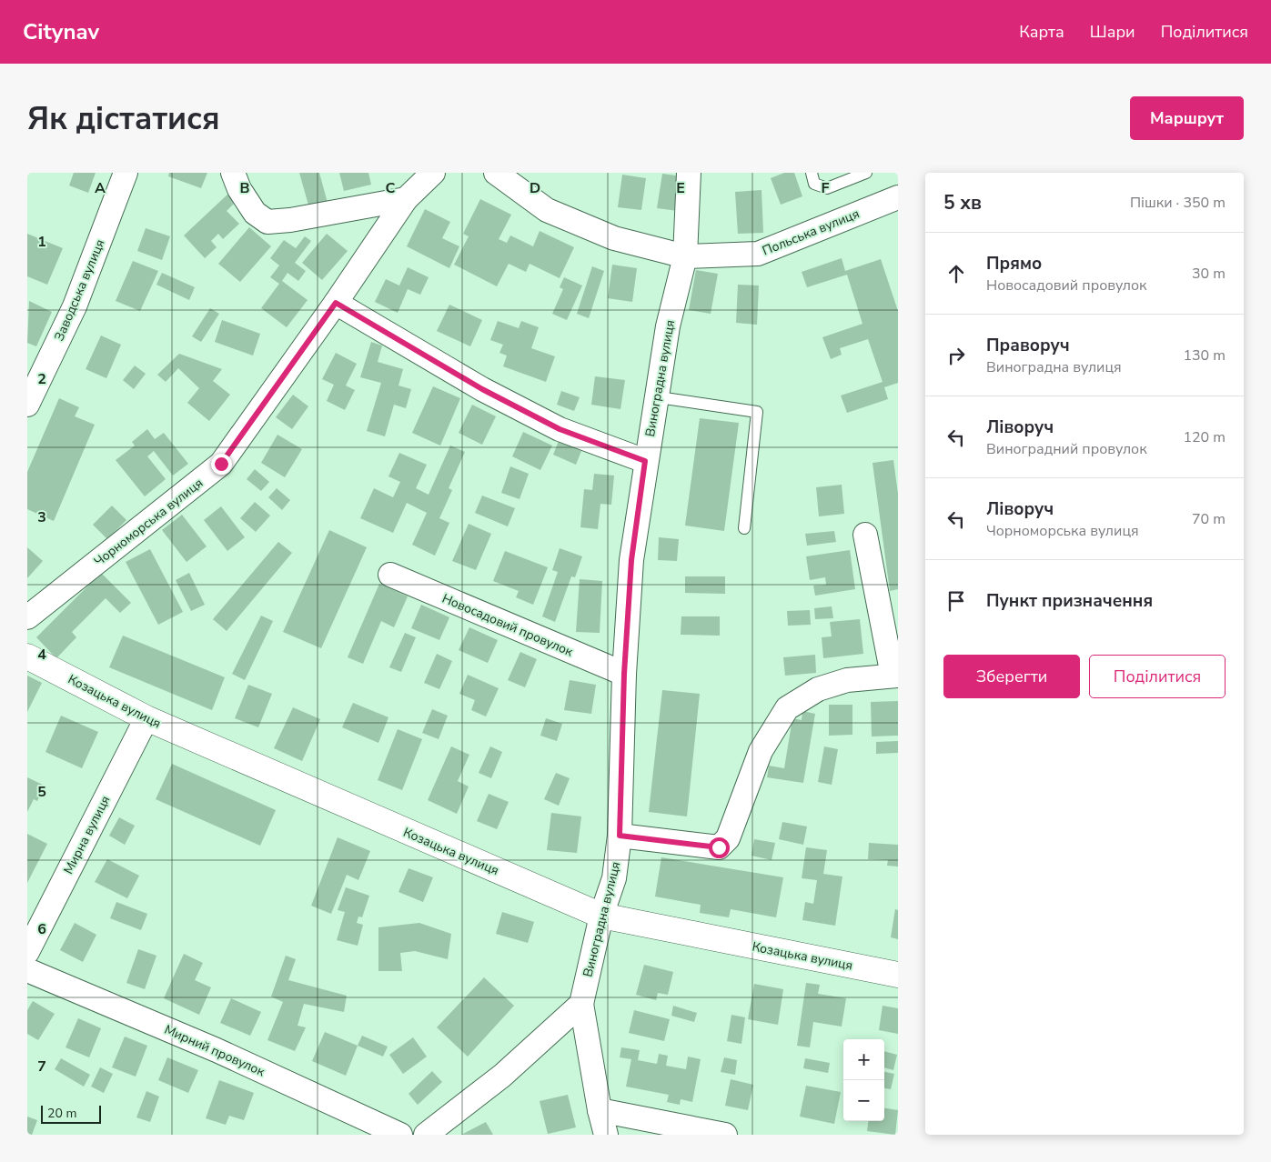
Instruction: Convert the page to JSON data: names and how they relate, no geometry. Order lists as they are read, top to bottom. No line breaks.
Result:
{"streets":{"street":["Польська вулиця","Заводська вулиця","Виноградна вулиця","Чорноморська вулиця","Новосадовий провулок","Козацька вулиця","Мирна вулиця","Мирний провулок"]},"crossings":[["Польська вулиця","Виноградна вулиця"],["Виноградна вулиця","Новосадовий провулок"],["Виноградна вулиця","Козацька вулиця"],["Козацька вулиця","Мирна вулиця"]],"scale_bar":"20 m","page":{"header":"Citynav","nav":["Карта","Шари","Поділитися"],"buttons":["Маршрут",["Зберегти","Поділитися"]],"title":"Як дістатися","heading":["5 хв","Пішки · 350 m"],"list":[["Прямо","Новосадовий провулок","30 m"],["Праворуч","Виноградна вулиця","130 m"],["Ліворуч","Виноградний провулок","120 m"],["Ліворуч","Чорноморська вулиця","70 m"],"Пункт призначення"],"map_buttons":["+","−"],"scale":"20 m"},"grid":{"columns":["A","B","C","D","E","F"],"rows":["1","2","3","4","5","6","7"]}}
